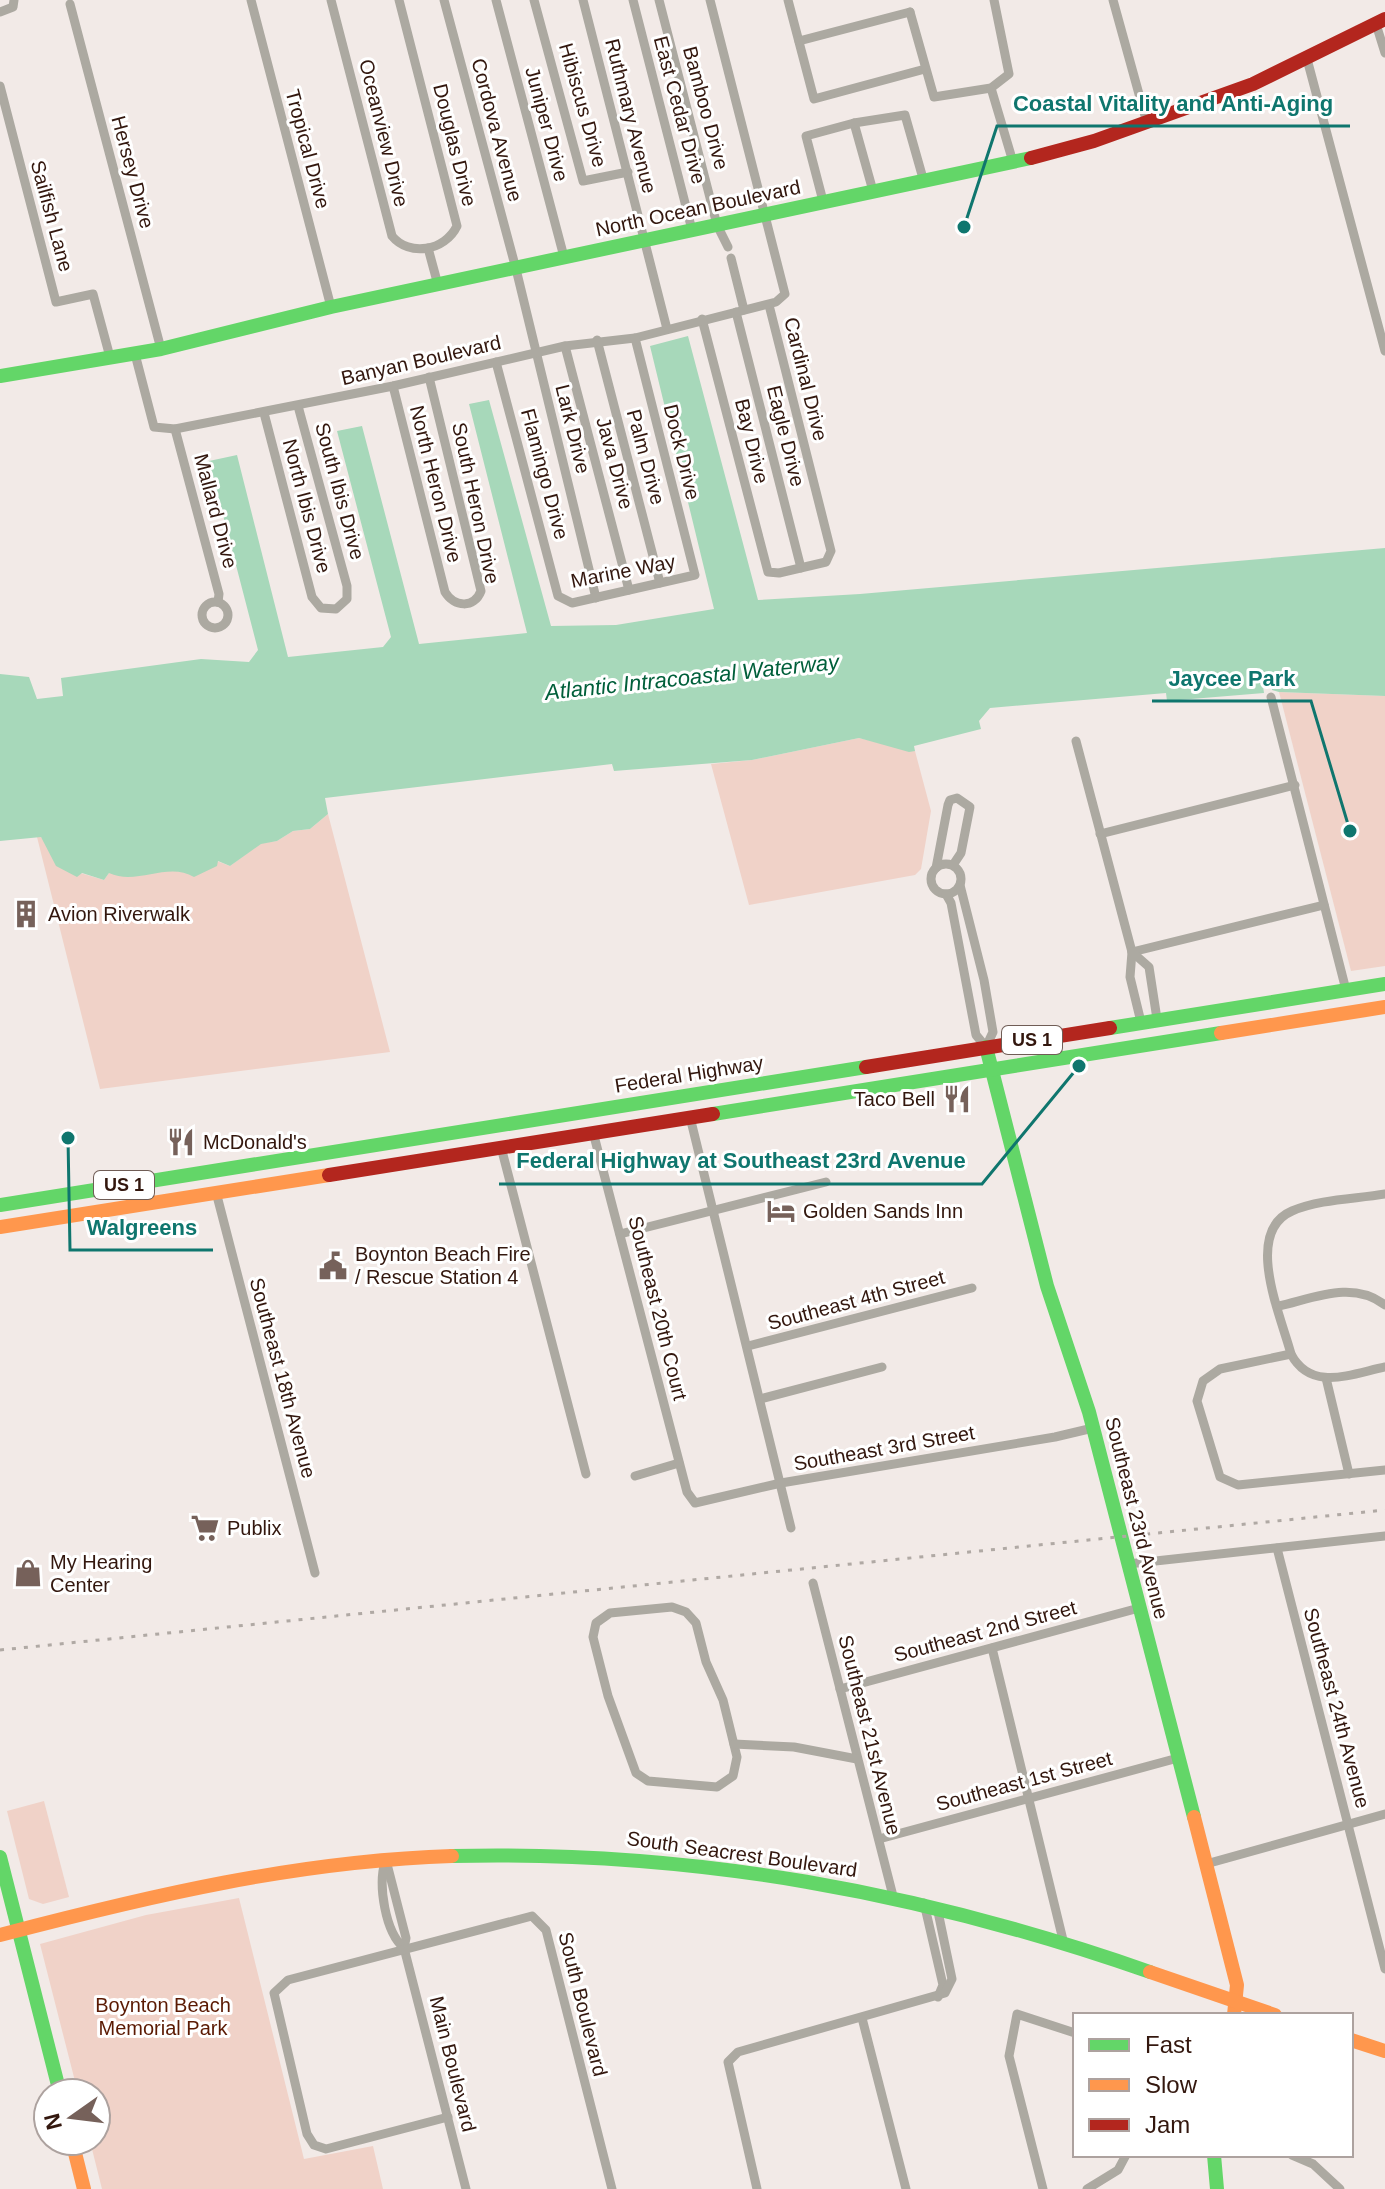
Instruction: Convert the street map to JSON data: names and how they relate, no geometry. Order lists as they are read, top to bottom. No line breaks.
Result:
{"streets":{"main road":["North Ocean Boulevard","US 1","Federal Highway","Southeast 23rd Avenue","South Seacrest Boulevard"],"street":["Hibiscus Drive","Bamboo Drive","East Cedar Drive","Ruthmary Avenue","Juniper Drive","Cordova Avenue","Oceanview Drive","Douglas Drive","Tropical Drive","Hersey Drive","Sailfish Lane","Banyan Boulevard","Cardinal Drive","Lark Drive","Eagle Drive","Bay Drive","Dock Drive","Palm Drive","Java Drive","Flamingo Drive","North Heron Drive","South Ibis Drive","South Heron Drive","North Ibis Drive","Mallard Drive","Marine Way","Southeast 4th Street","Southeast 20th Court","Southeast 18th Avenue","Southeast 3rd Street","Southeast 2nd Street","Southeast 24th Avenue","Southeast 21st Avenue","Southeast 1st Street","South Boulevard","Main Boulevard"]},"crossings":[["Hibiscus Drive","Ruthmary Avenue"],["Bamboo Drive","North Ocean Boulevard"],["East Cedar Drive","North Ocean Boulevard"],["Ruthmary Avenue","North Ocean Boulevard"],["Ruthmary Avenue","Banyan Boulevard"],["Juniper Drive","North Ocean Boulevard"],["Cordova Avenue","North Ocean Boulevard"],["Cordova Avenue","Lark Drive"],["Oceanview Drive","Douglas Drive"],["Tropical Drive","North Ocean Boulevard"],["Hersey Drive","North Ocean Boulevard"],["North Ocean Boulevard","Sailfish Lane"],["North Ocean Boulevard","Cardinal Drive"],["North Ocean Boulevard","Lark Drive"],["Banyan Boulevard","Cardinal Drive"],["Banyan Boulevard","Lark Drive"],["Banyan Boulevard","Eagle Drive"],["Banyan Boulevard","Bay Drive"],["Banyan Boulevard","Dock Drive"],["Banyan Boulevard","Palm Drive"],["Banyan Boulevard","Java Drive"],["Banyan Boulevard","Flamingo Drive"],["Banyan Boulevard","North Heron Drive"],["Banyan Boulevard","South Ibis Drive"],["Banyan Boulevard","South Heron Drive"],["Banyan Boulevard","North Ibis Drive"],["Banyan Boulevard","Mallard Drive"],["Cardinal Drive","Eagle Drive"],["Cardinal Drive","Bay Drive"],["Lark Drive","Marine Way"],["Eagle Drive","Bay Drive"],["Dock Drive","Marine Way"],["Palm Drive","Marine Way"],["Java Drive","Marine Way"],["Flamingo Drive","Marine Way"],["North Heron Drive","South Heron Drive"],["South Ibis Drive","North Ibis Drive"],["US 1","Southeast 20th Court"],["US 1","Southeast 18th Avenue"],["US 1","Southeast 23rd Avenue"],["Federal Highway","Southeast 23rd Avenue"],["Southeast 20th Court","Southeast 3rd Street"],["Southeast 3rd Street","Southeast 23rd Avenue"],["Southeast 23rd Avenue","Southeast 2nd Street"],["Southeast 23rd Avenue","Southeast 1st Street"],["Southeast 23rd Avenue","South Seacrest Boulevard"],["Southeast 2nd Street","Southeast 21st Avenue"],["Southeast 21st Avenue","Southeast 1st Street"],["Southeast 21st Avenue","South Seacrest Boulevard"],["South Seacrest Boulevard","Main Boulevard"],["South Boulevard","Main Boulevard"]],"water":["Atlantic Intracoastal Waterway"],"parks":["Boynton Beach Memorial Park"],"places":{"other":["Coastal Vitality and Anti-Aging","Jaycee Park","Federal Highway at Southeast 23rd Avenue","Walgreens"],"building":["Avion Riverwalk"],"restaurant":["Taco Bell","McDonald's"],"hotel":["Golden Sands Inn"],"public building":["Boynton Beach Fire / Rescue Station 4"],"supermarket":["Publix"],"shop":["My Hearing Center"]},"legend":["Fast","Slow","Jam"],"north":"left"}
